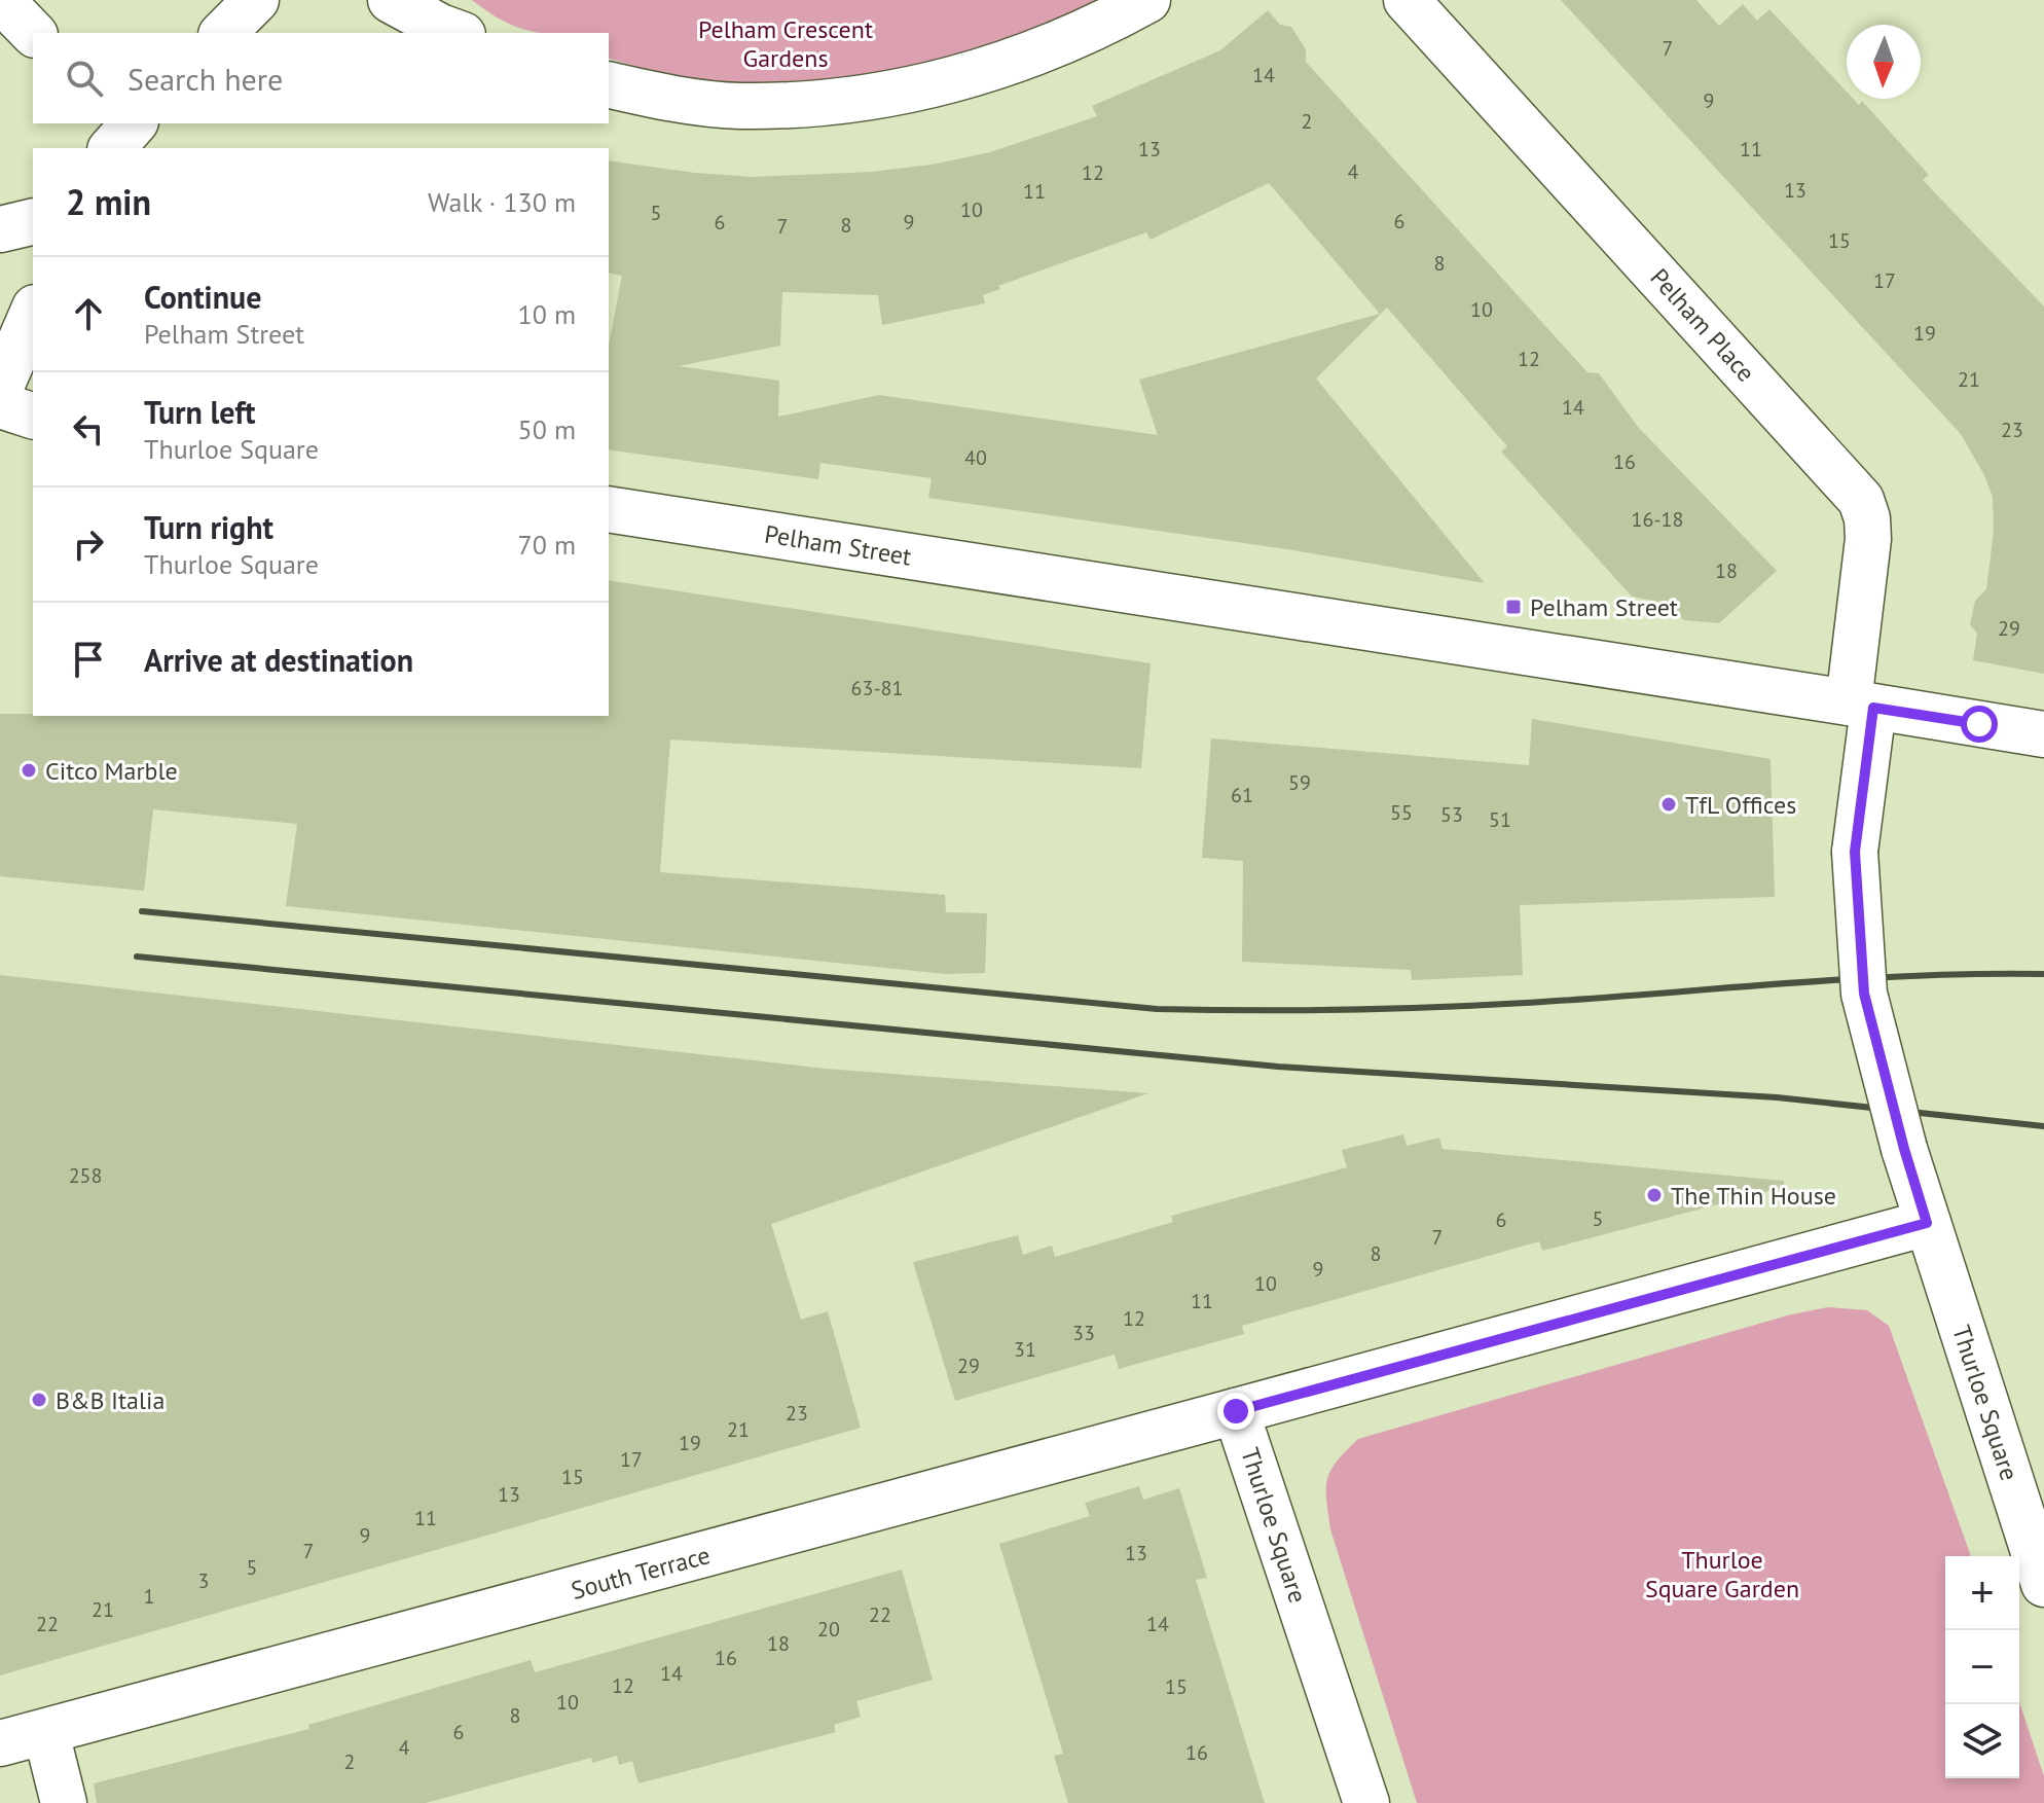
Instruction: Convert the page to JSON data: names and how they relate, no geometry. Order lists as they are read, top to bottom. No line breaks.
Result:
{"streets":{"street":["Pelham Place","Pelham Street","Thurloe Square","South Terrace"]},"crossings":[["Pelham Place","Pelham Street"],["Pelham Place","Thurloe Square"],["Pelham Street","Thurloe Square"],["Thurloe Square","South Terrace"]],"parks":["Pelham Crescent Gardens","Thurloe Square Garden"],"places":{"transit":["Pelham Street"],"other":["Citco Marble","TfL Offices","The Thin House","B&B Italia"]},"house_numbers":["7","14","9","2","13","11","4","12","13","11","10","5","6","6","9","8","7","15","8","17","10","19","12","21","14","23","40","16","16-18","18","29","63-81","59","61","55","53","51","258","5","6","7","8","9","10","11","12","33","31","29","23","21","19","17","15","13","11","9","7","13","5","3","1","21","22","22","14","20","18","16","14","12","15","10","8","6","4","16","2"],"north":"bottom","page":{"search":"Search here","heading":["2 min","Walk · 130 m"],"list":[["Continue","Pelham Street","10 m"],["Turn left","Thurloe Square","50 m"],["Turn right","Thurloe Square","70 m"],"Arrive at destination"],"map_buttons":["+","−"]}}
